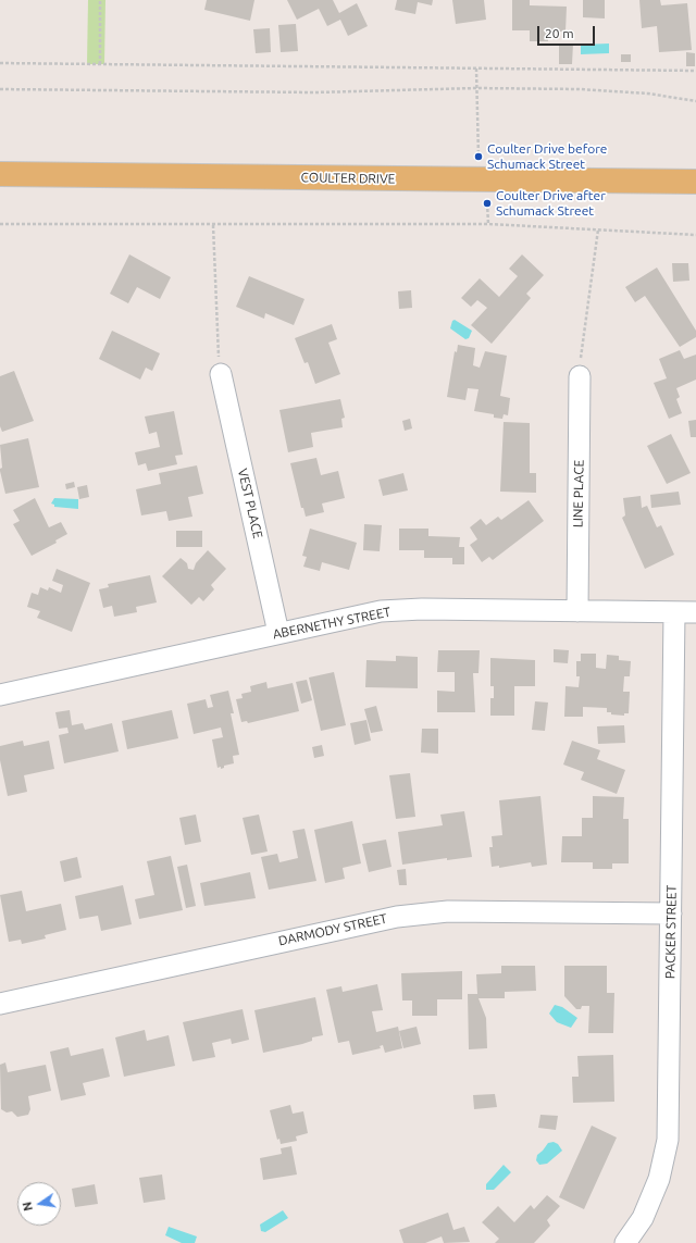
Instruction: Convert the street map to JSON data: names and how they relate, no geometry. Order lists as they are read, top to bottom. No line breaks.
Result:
{"streets":{"main road":["COULTER DRIVE"],"street":["LINE PLACE","VEST PLACE","ABERNETHY STREET","DARMODY STREET","PACKER STREET"]},"crossings":[["LINE PLACE","ABERNETHY STREET"],["VEST PLACE","ABERNETHY STREET"],["ABERNETHY STREET","PACKER STREET"],["DARMODY STREET","PACKER STREET"]],"places":["Coulter Drive before Schumack Street","Coulter Drive after Schumack Street"],"scale_bar":"20 m","north":"left"}
